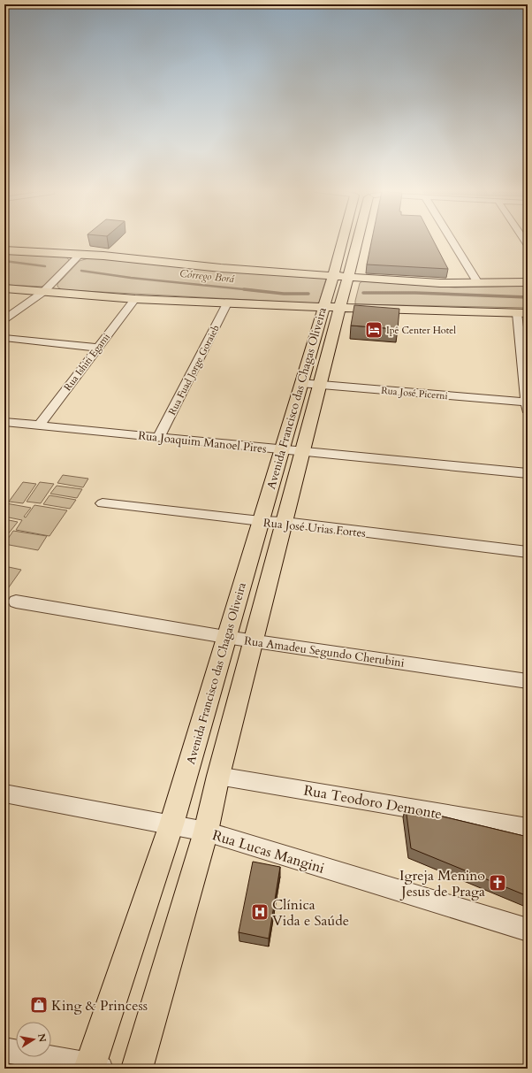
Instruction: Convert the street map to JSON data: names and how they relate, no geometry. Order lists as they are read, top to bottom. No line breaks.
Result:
{"streets":{"main road":["Avenida Francisco das Chagas Oliveira"],"street":["Rua Ishiti Egami","Rua Fuad Jorge Goraieb","Rua José Picerni","Rua Joaquim Manoel Pires","Rua José Urias Fortes","Rua Amadeu Segundo Cherubini","Rua Teodoro Demonte","Rua Lucas Mangini"]},"crossings":[["Rua Ishiti Egami","Rua Joaquim Manoel Pires"],["Rua Fuad Jorge Goraieb","Rua Joaquim Manoel Pires"],["Rua José Picerni","Avenida Francisco das Chagas Oliveira"],["Avenida Francisco das Chagas Oliveira","Rua Joaquim Manoel Pires"],["Avenida Francisco das Chagas Oliveira","Rua José Urias Fortes"],["Avenida Francisco das Chagas Oliveira","Rua Amadeu Segundo Cherubini"],["Avenida Francisco das Chagas Oliveira","Rua Teodoro Demonte"],["Avenida Francisco das Chagas Oliveira","Rua Lucas Mangini"]],"water":["Córrego Borá"],"places":{"hotel":["Ipê Center Hotel"],"church":["Igreja Menino Jesus de Praga"],"hospital":["Clínica Vida e Saúde"],"shop":["King & Princess"]},"north":"right"}
